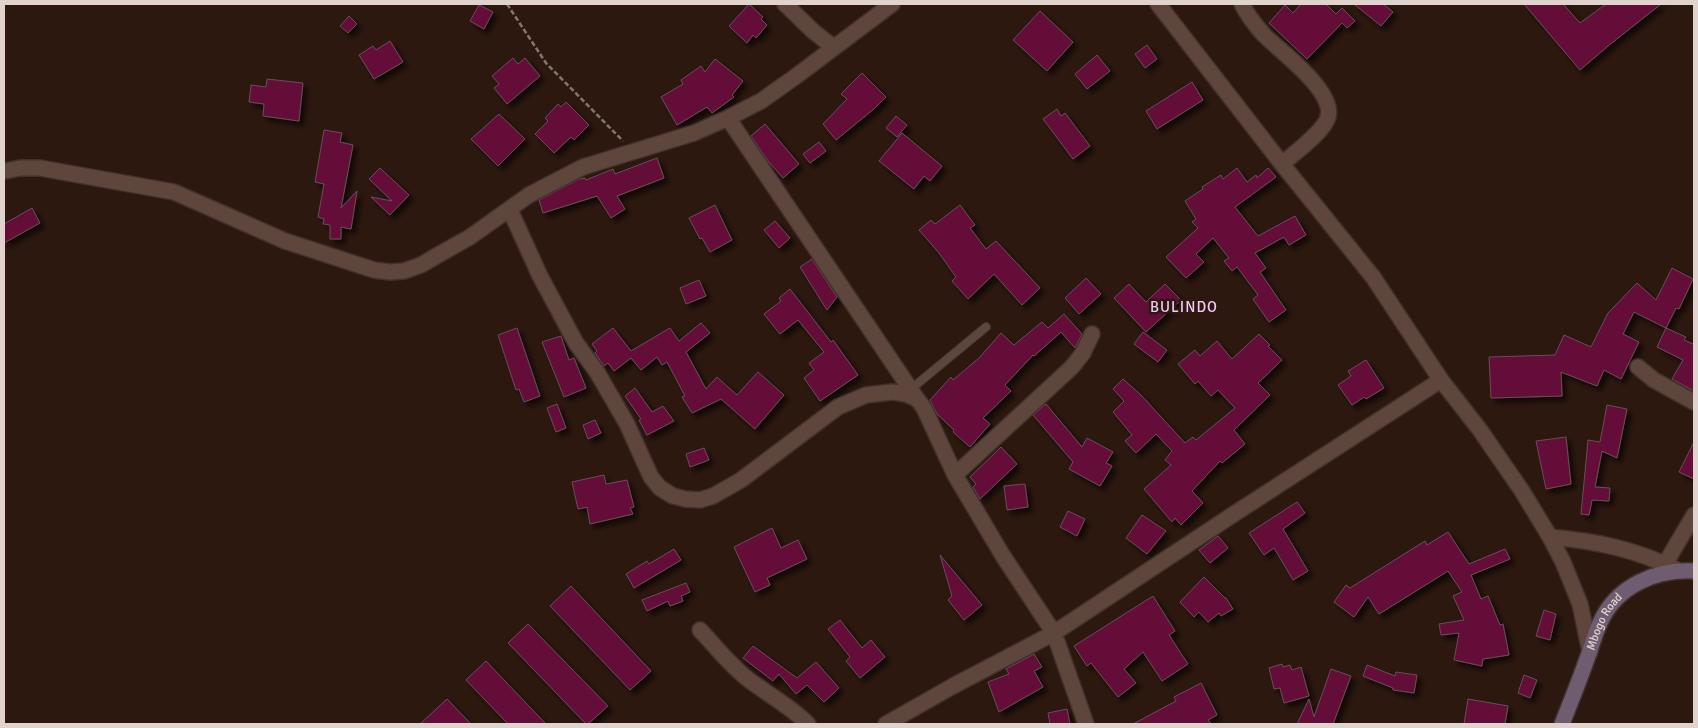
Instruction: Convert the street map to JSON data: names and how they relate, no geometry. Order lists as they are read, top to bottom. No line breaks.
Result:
{"streets":{"main road":["Mbogo Road"]},"districts":["BULINDO"]}
